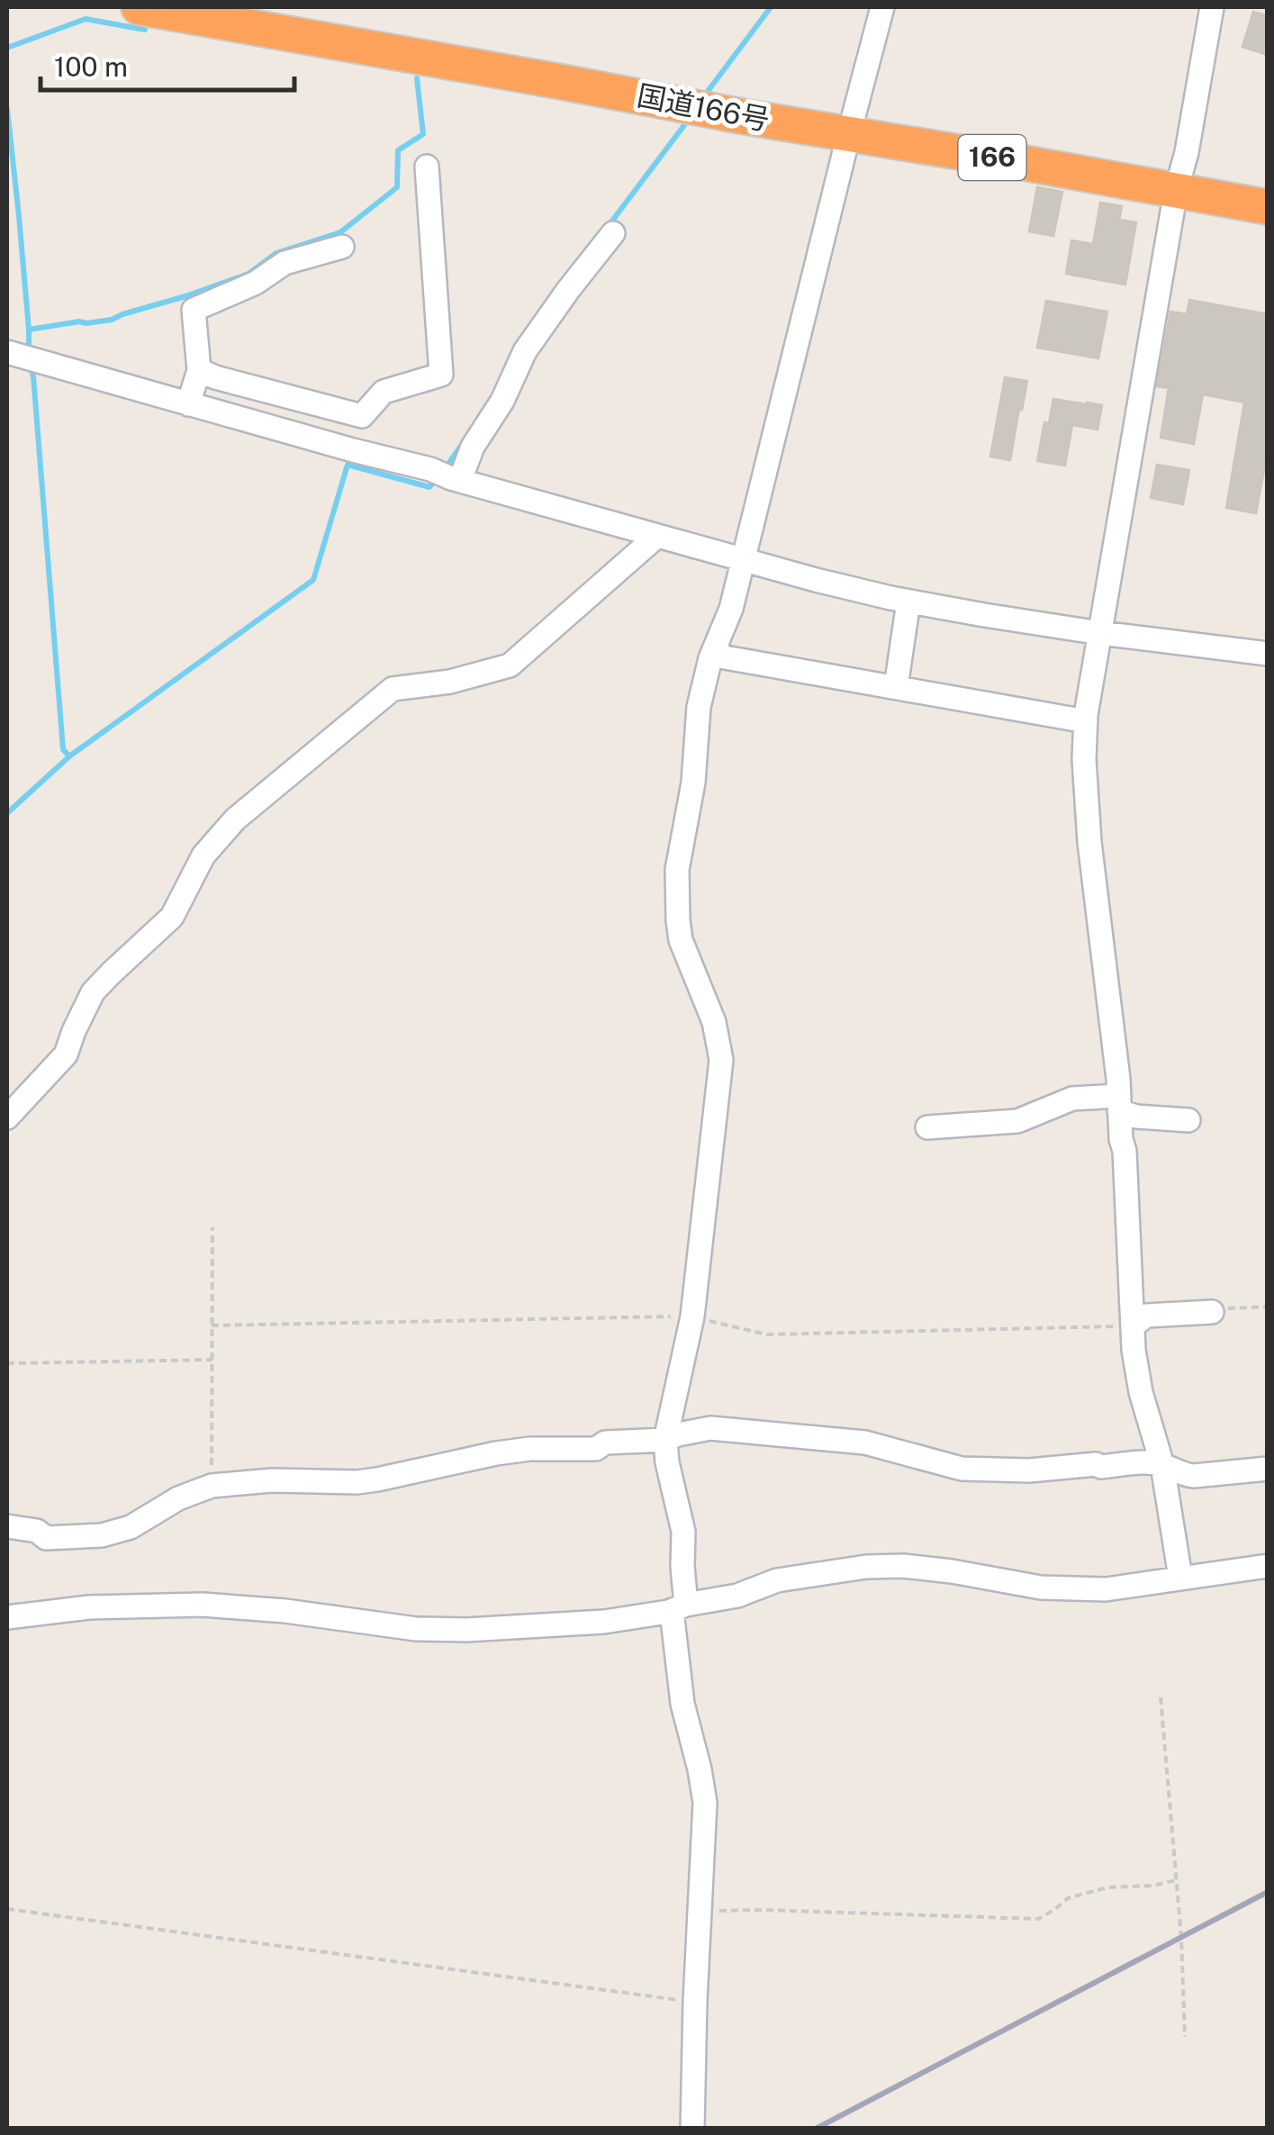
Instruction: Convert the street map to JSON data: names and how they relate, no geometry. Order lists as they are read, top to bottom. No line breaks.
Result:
{"streets":{"highway":["国道166号","166"]},"scale_bar":"100 m"}
